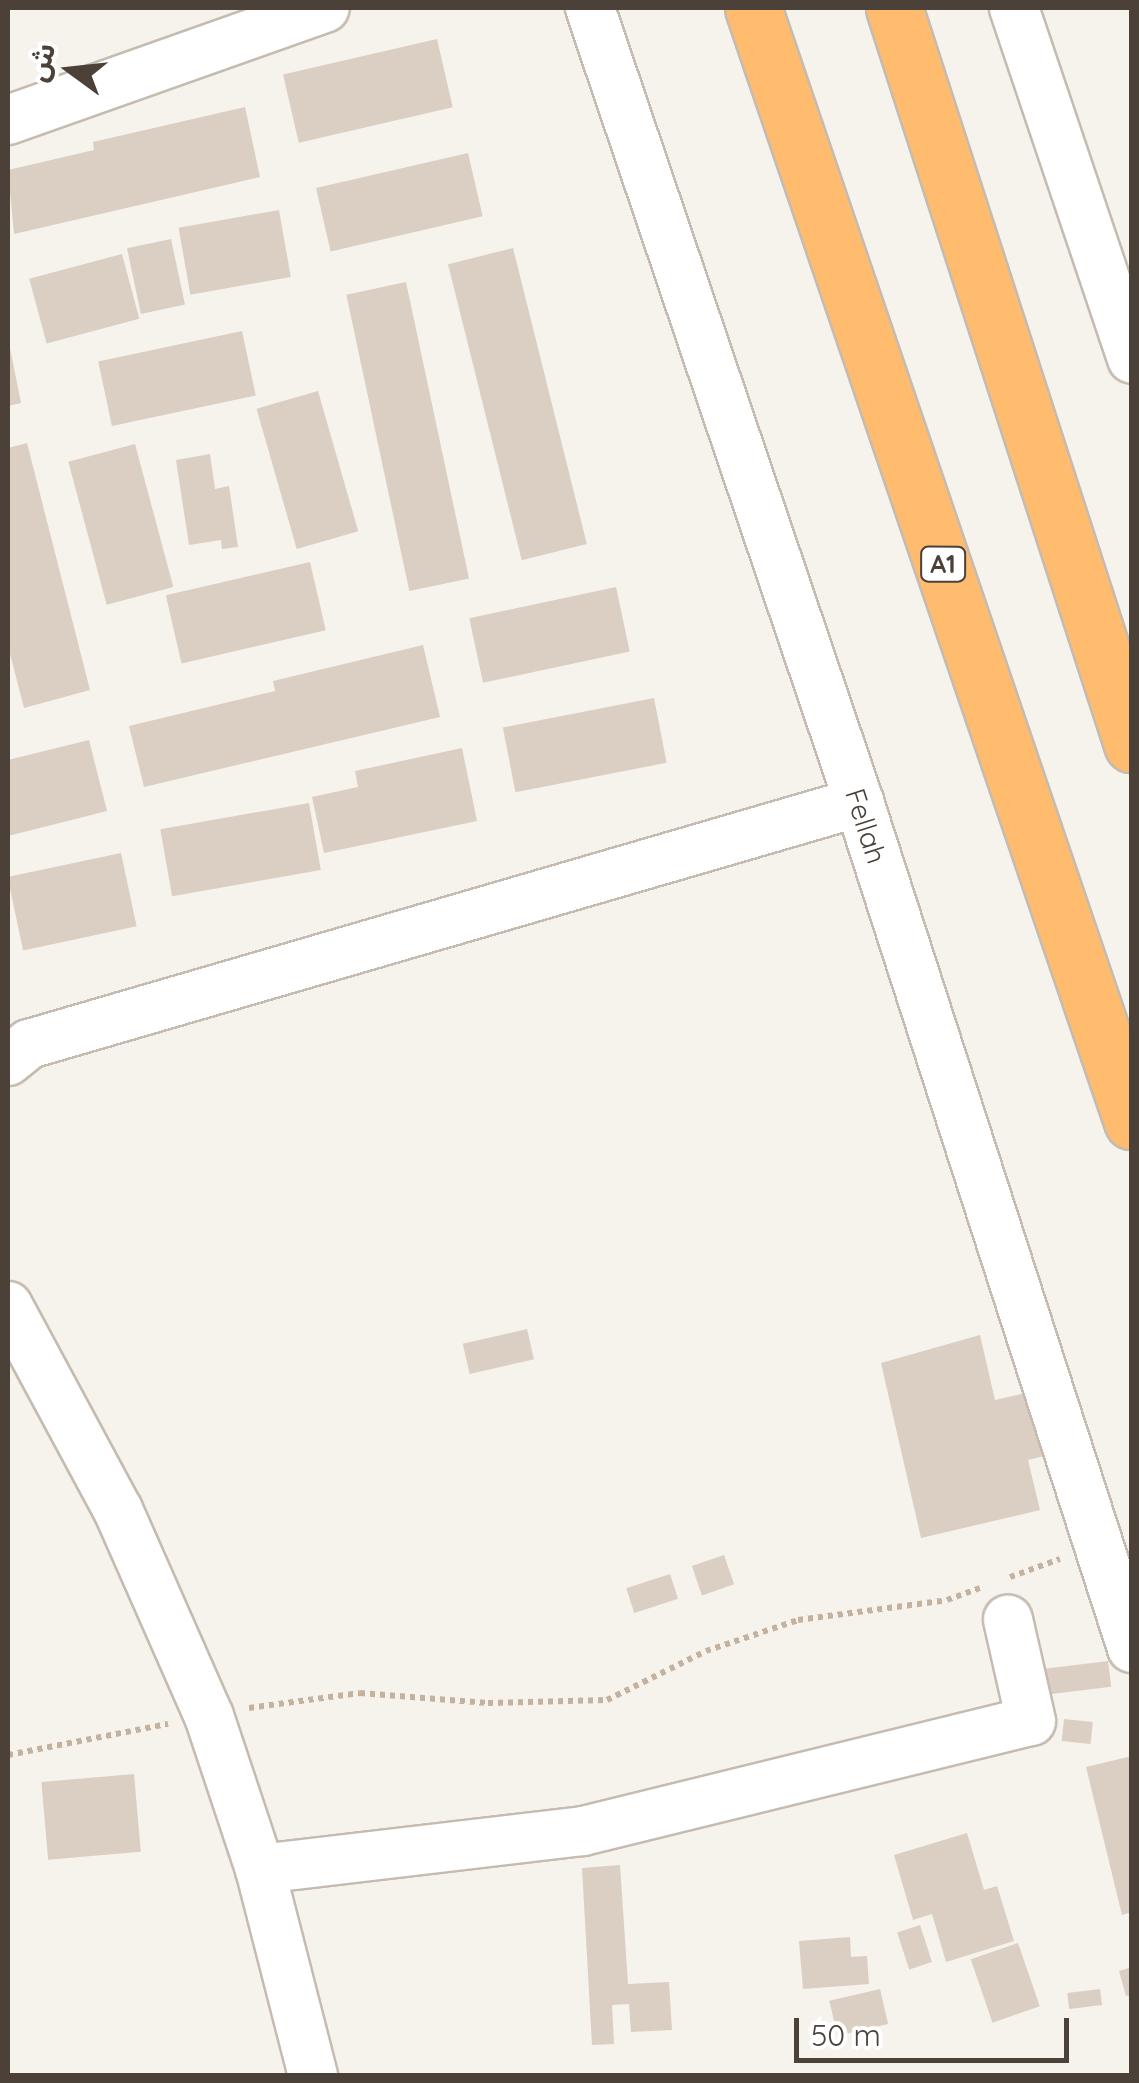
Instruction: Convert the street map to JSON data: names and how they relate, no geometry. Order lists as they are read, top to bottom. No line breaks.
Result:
{"streets":{"highway":["A1"],"street":["Fellah"]},"scale_bar":"50 m","north":"left"}
